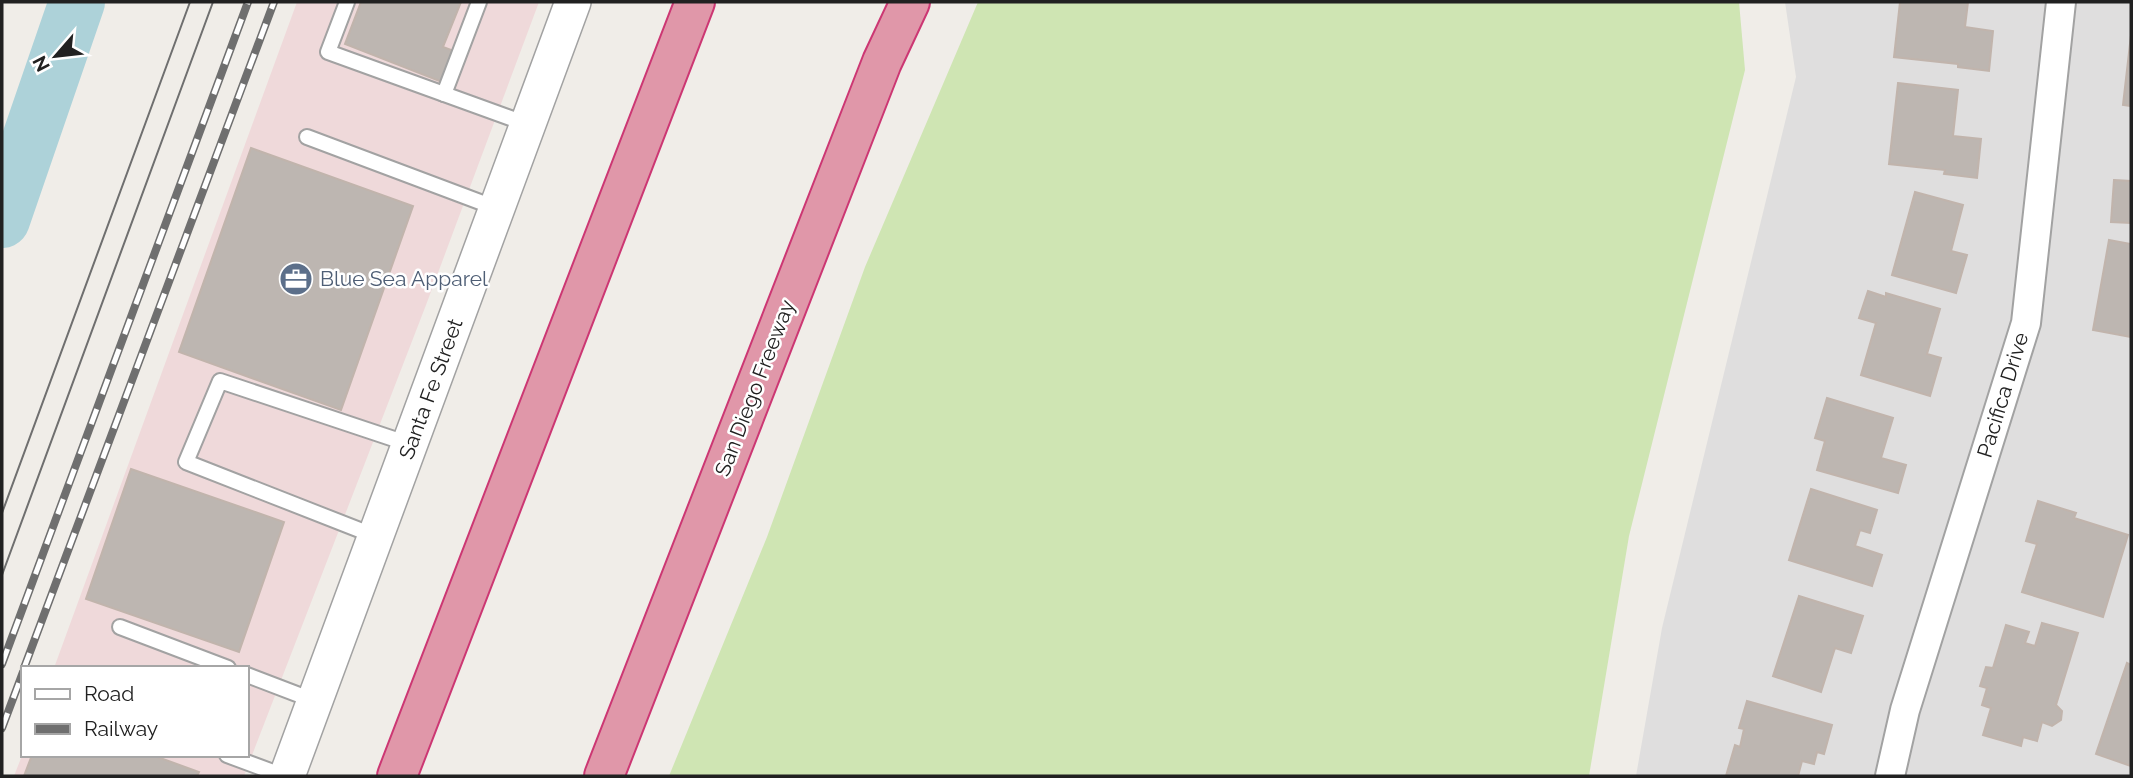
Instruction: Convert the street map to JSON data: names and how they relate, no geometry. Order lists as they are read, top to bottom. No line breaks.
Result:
{"streets":{"highway":["San Diego Freeway"],"street":["Santa Fe Street","Pacifica Drive"]},"places":{"office":["Blue Sea Apparel"]},"legend":["Road","Railway"],"north":"bottom left"}
